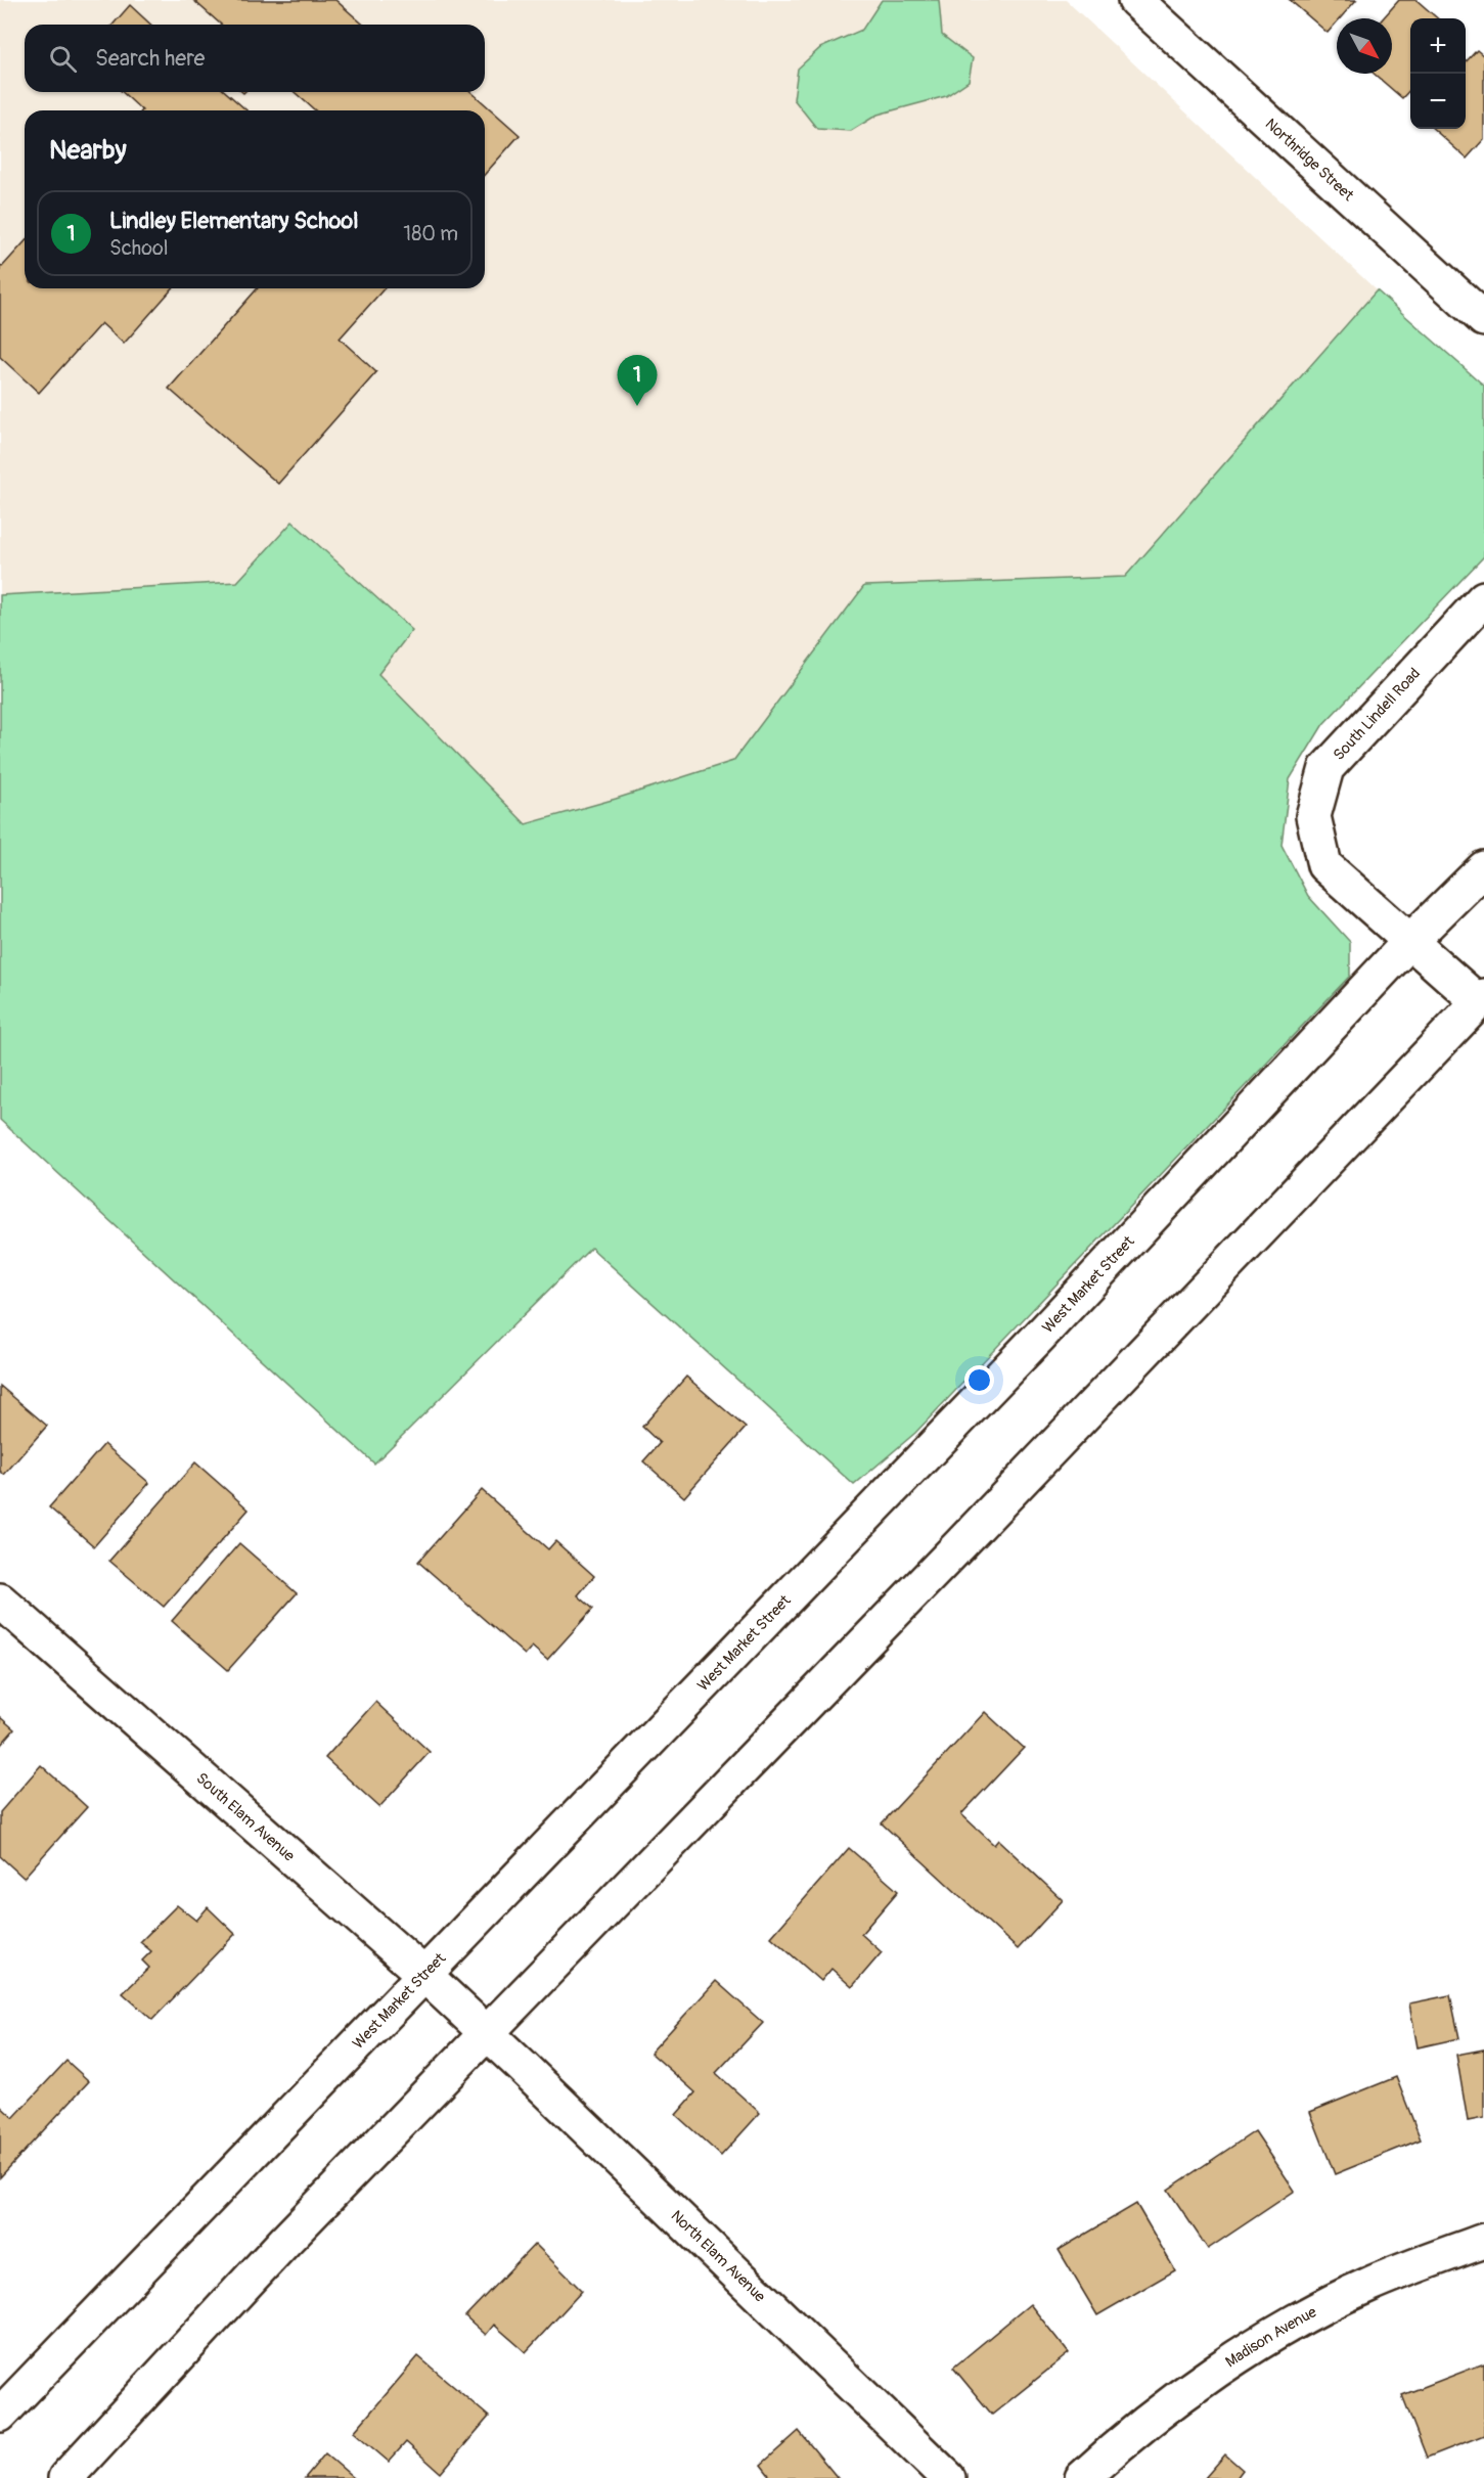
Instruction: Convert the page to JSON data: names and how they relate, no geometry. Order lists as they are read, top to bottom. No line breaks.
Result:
{"streets":{"main road":["Northridge Street","South Lindell Road","West Market Street","South Elam Avenue","North Elam Avenue","Madison Avenue"]},"crossings":[["South Lindell Road","West Market Street"],["West Market Street","South Elam Avenue"],["South Elam Avenue","North Elam Avenue"]],"north":"bottom right","page":{"map_buttons":["+","−"],"search":"Search here","heading":"Nearby","list":[{"mark":"1","name":"Lindley Elementary School","note":"School","value":"180 m"}],"pins":"1"}}
